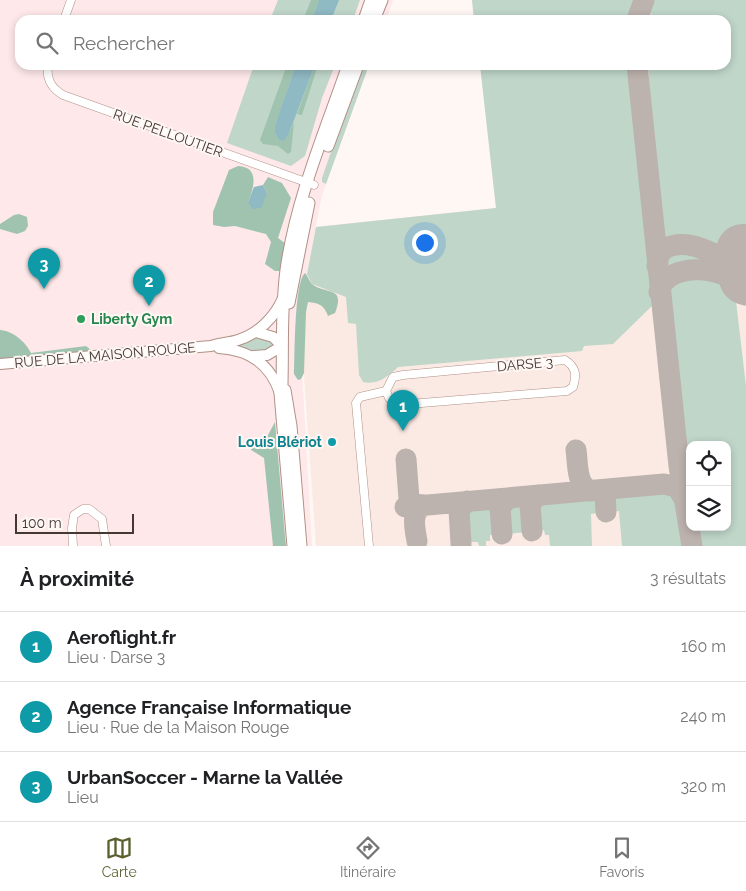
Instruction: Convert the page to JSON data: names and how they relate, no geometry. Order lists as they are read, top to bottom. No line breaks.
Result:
{"streets":{"street":["RUE PELLOUTIER","RUE DE LA MAISON ROUGE","DARSE 3"]},"places":["Liberty Gym","Louis Blériot"],"scale_bar":"100 m","page":{"search":"Rechercher","pins":["3","2","1"],"scale":"100 m","heading":["À proximité","3 résultats"],"list":[{"mark":"1","name":"Aeroflight.fr","note":"Lieu · Darse 3","value":"160 m"},{"mark":"2","name":"Agence Française Informatique","note":"Lieu · Rue de la Maison Rouge","value":"240 m"},{"mark":"3","name":"UrbanSoccer - Marne la Vallée","note":"Lieu","value":"320 m"}],"nav":["Carte","Itinéraire","Favoris"]}}
